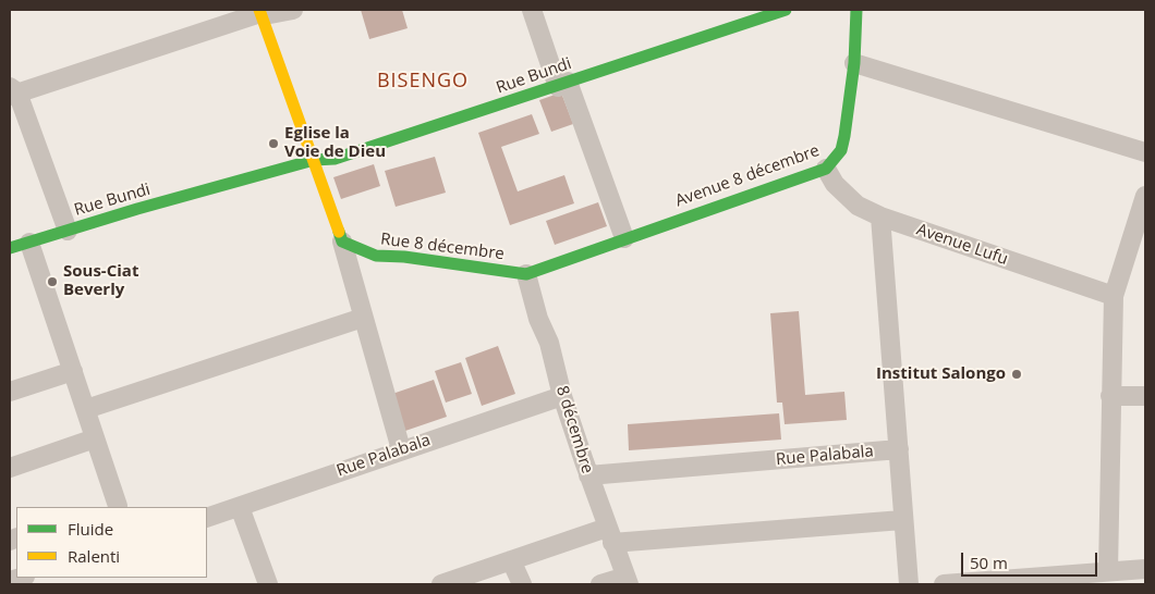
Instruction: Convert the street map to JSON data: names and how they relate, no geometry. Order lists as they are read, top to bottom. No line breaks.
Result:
{"streets":{"street":["Rue Bundi","Avenue 8 décembre","Avenue Lufu","Rue 8 décembre","8 décembre","Rue Palabala"]},"crossings":[["Avenue 8 décembre","Avenue Lufu"],["Avenue 8 décembre","Rue 8 décembre"],["Avenue 8 décembre","8 décembre"],["Rue 8 décembre","8 décembre"],["8 décembre","Rue Palabala"]],"districts":["BISENGO"],"places":["Eglise la Voie de Dieu","Sous-Ciat Beverly","Institut Salongo"],"legend":["Fluide","Ralenti"],"scale_bar":"50 m"}
